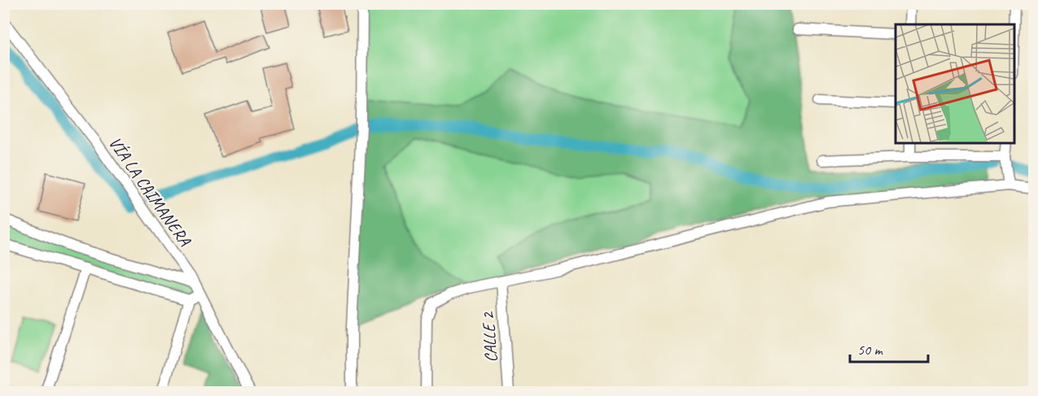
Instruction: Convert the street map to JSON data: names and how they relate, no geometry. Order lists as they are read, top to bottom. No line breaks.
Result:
{"streets":{"street":["VÍA LA CAIMANERA","CALLE 2"]},"scale_bar":"50 m"}
